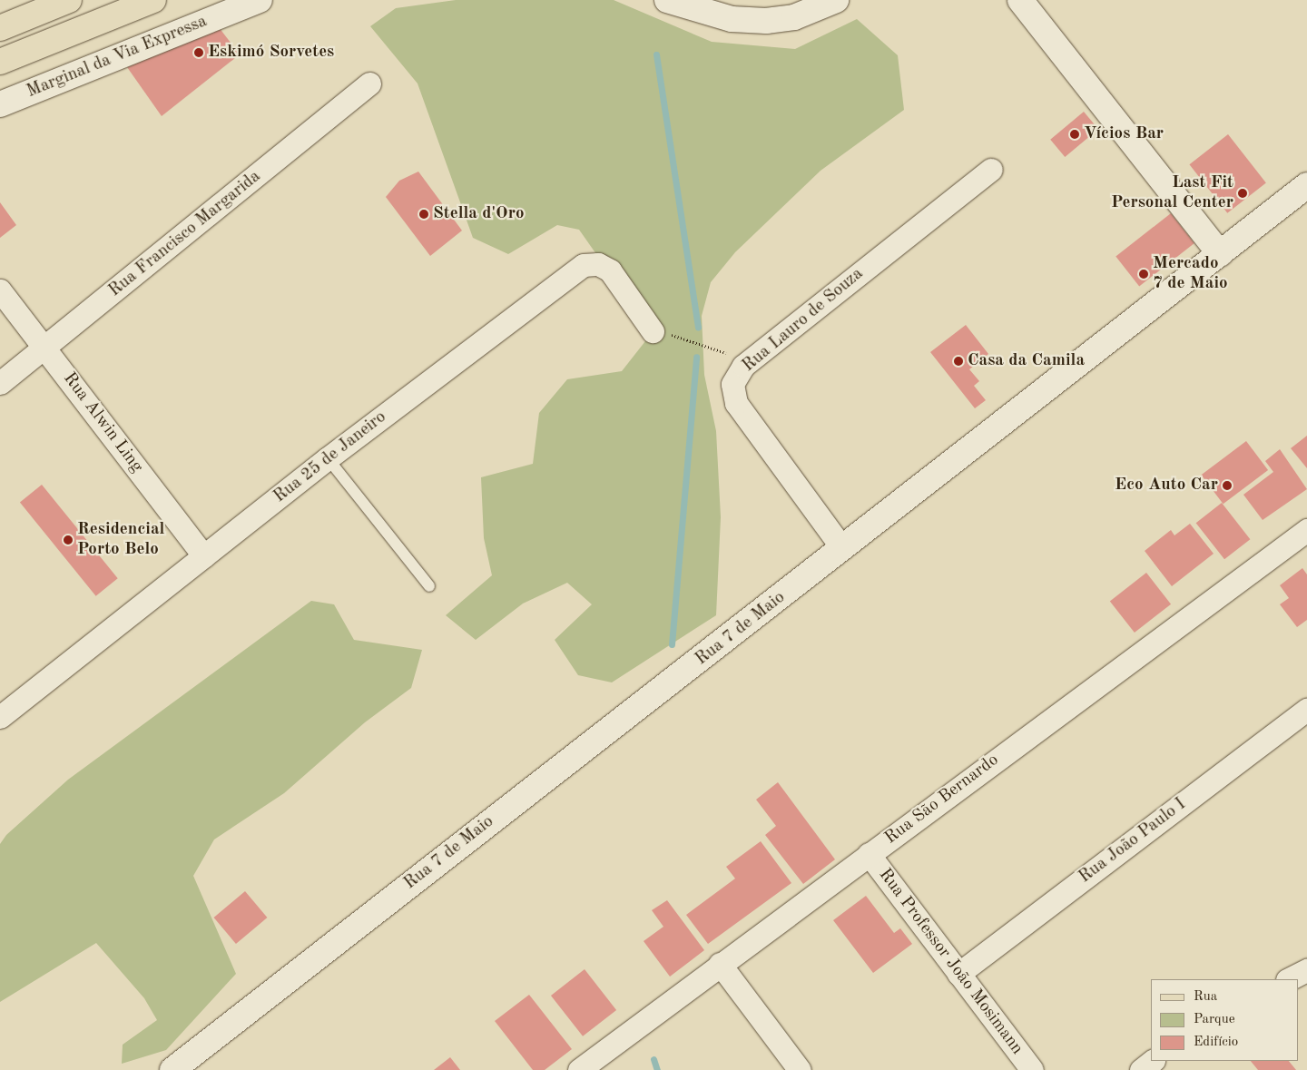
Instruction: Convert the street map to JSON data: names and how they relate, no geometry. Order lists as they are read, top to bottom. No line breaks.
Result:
{"streets":{"street":["Marginal da Via Expressa","Rua Francisco Margarida","Rua Lauro de Souza","Rua Alwin Ling","Rua 25 de Janeiro","Rua 7 de Maio","Rua São Bernardo","Rua João Paulo I","Rua Professor João Mosimann"]},"crossings":[["Rua Francisco Margarida","Rua Alwin Ling"],["Rua Lauro de Souza","Rua 7 de Maio"],["Rua Alwin Ling","Rua 25 de Janeiro"],["Rua São Bernardo","Rua Professor João Mosimann"],["Rua João Paulo I","Rua Professor João Mosimann"]],"places":["Eskimó Sorvetes","Vícios Bar","Last Fit Personal Center","Stella d'Oro","Mercado 7 de Maio","Casa da Camila","Eco Auto Car","Residencial Porto Belo"],"legend":["Rua","Parque","Edifício"]}
